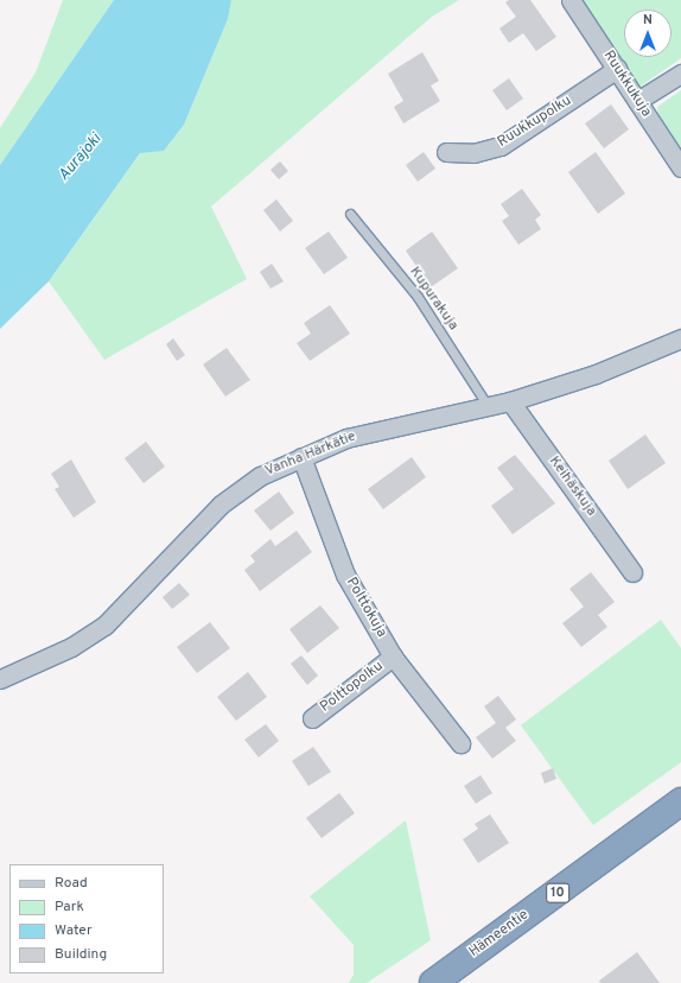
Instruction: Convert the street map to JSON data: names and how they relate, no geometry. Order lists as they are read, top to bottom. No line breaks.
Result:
{"streets":{"highway":["10","Hämeentie"],"street":["Ruukkukuja","Ruukkupolku","Vanha Härkätie","Keihäskuja","Polttokuja","Polttopolku"],"lane":["Kupurakuja"]},"crossings":[["Ruukkukuja","Ruukkupolku"],["Kupurakuja","Vanha Härkätie"],["Vanha Härkätie","Keihäskuja"],["Vanha Härkätie","Polttokuja"],["Polttokuja","Polttopolku"]],"water":["Aurajoki"],"legend":["Road","Park","Water","Building"],"north":"top"}
